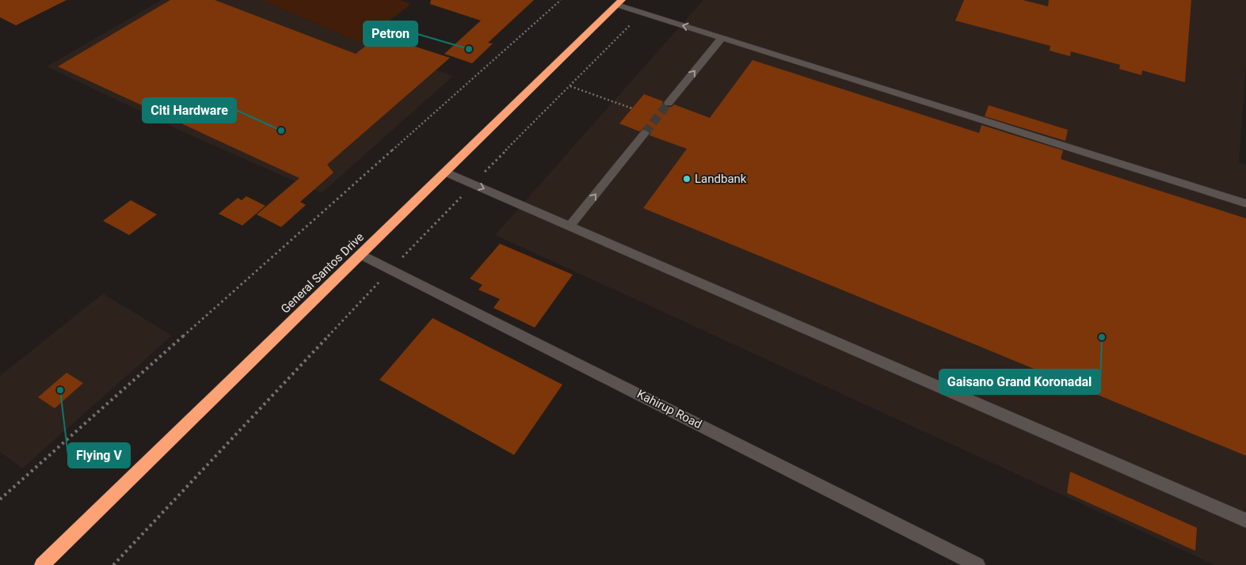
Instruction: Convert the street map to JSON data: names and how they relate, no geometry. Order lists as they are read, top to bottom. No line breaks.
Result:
{"streets":{"highway":["General Santos Drive"],"street":["Kahirup Road"]},"crossings":[["General Santos Drive","Kahirup Road"]],"places":["Petron","Citi Hardware","Landbank","Gaisano Grand Koronadal","Flying V"]}
